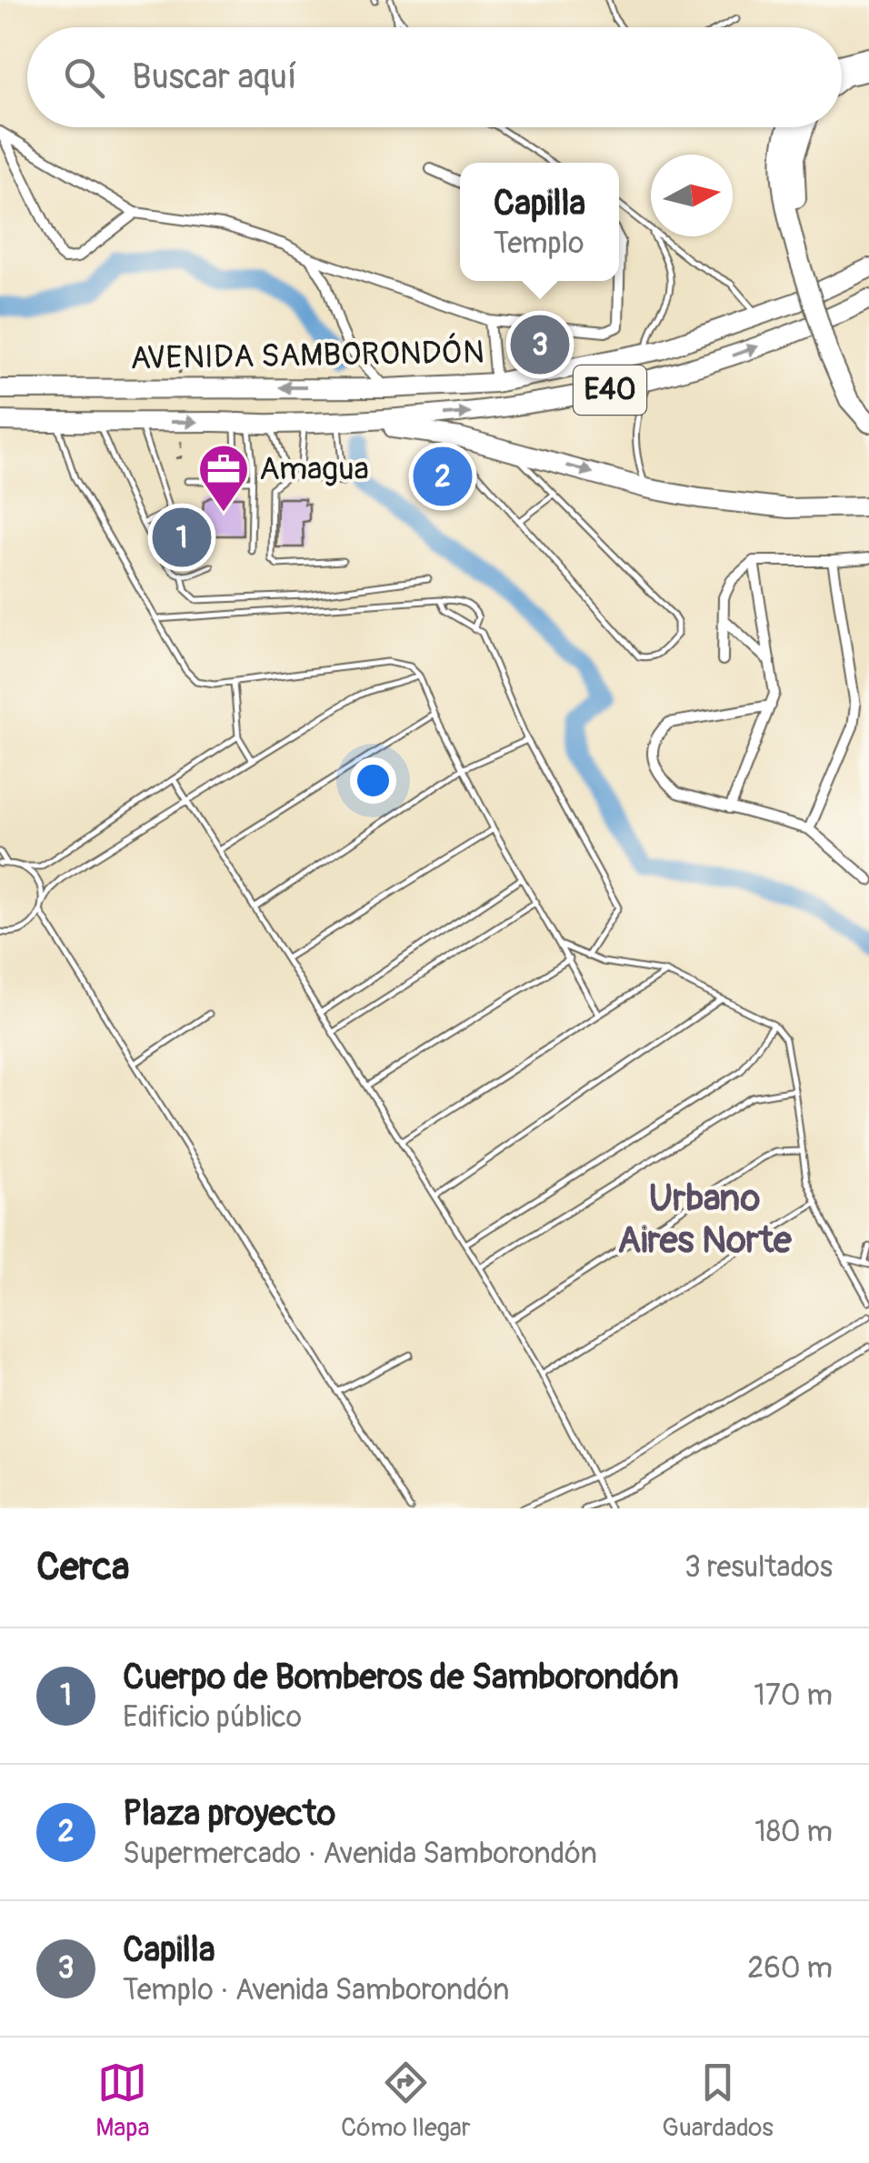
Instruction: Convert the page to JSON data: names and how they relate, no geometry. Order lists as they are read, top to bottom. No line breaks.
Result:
{"streets":{"highway":["AVENIDA SAMBORONDÓN","E40"]},"districts":["Urbano Aires Norte"],"places":{"office":["Amagua"]},"north":"right","page":{"search":"Buscar aquí","popup":["Capilla","Templo"],"pins":["3","2","1"],"heading":["Cerca","3 resultados"],"list":[{"mark":"1","name":"Cuerpo de Bomberos de Samborondón","note":"Edificio público","value":"170 m"},{"mark":"2","name":"Plaza proyecto","note":"Supermercado · Avenida Samborondón","value":"180 m"},{"mark":"3","name":"Capilla","note":"Templo · Avenida Samborondón","value":"260 m"}],"nav":["Mapa","Cómo llegar","Guardados"]}}
